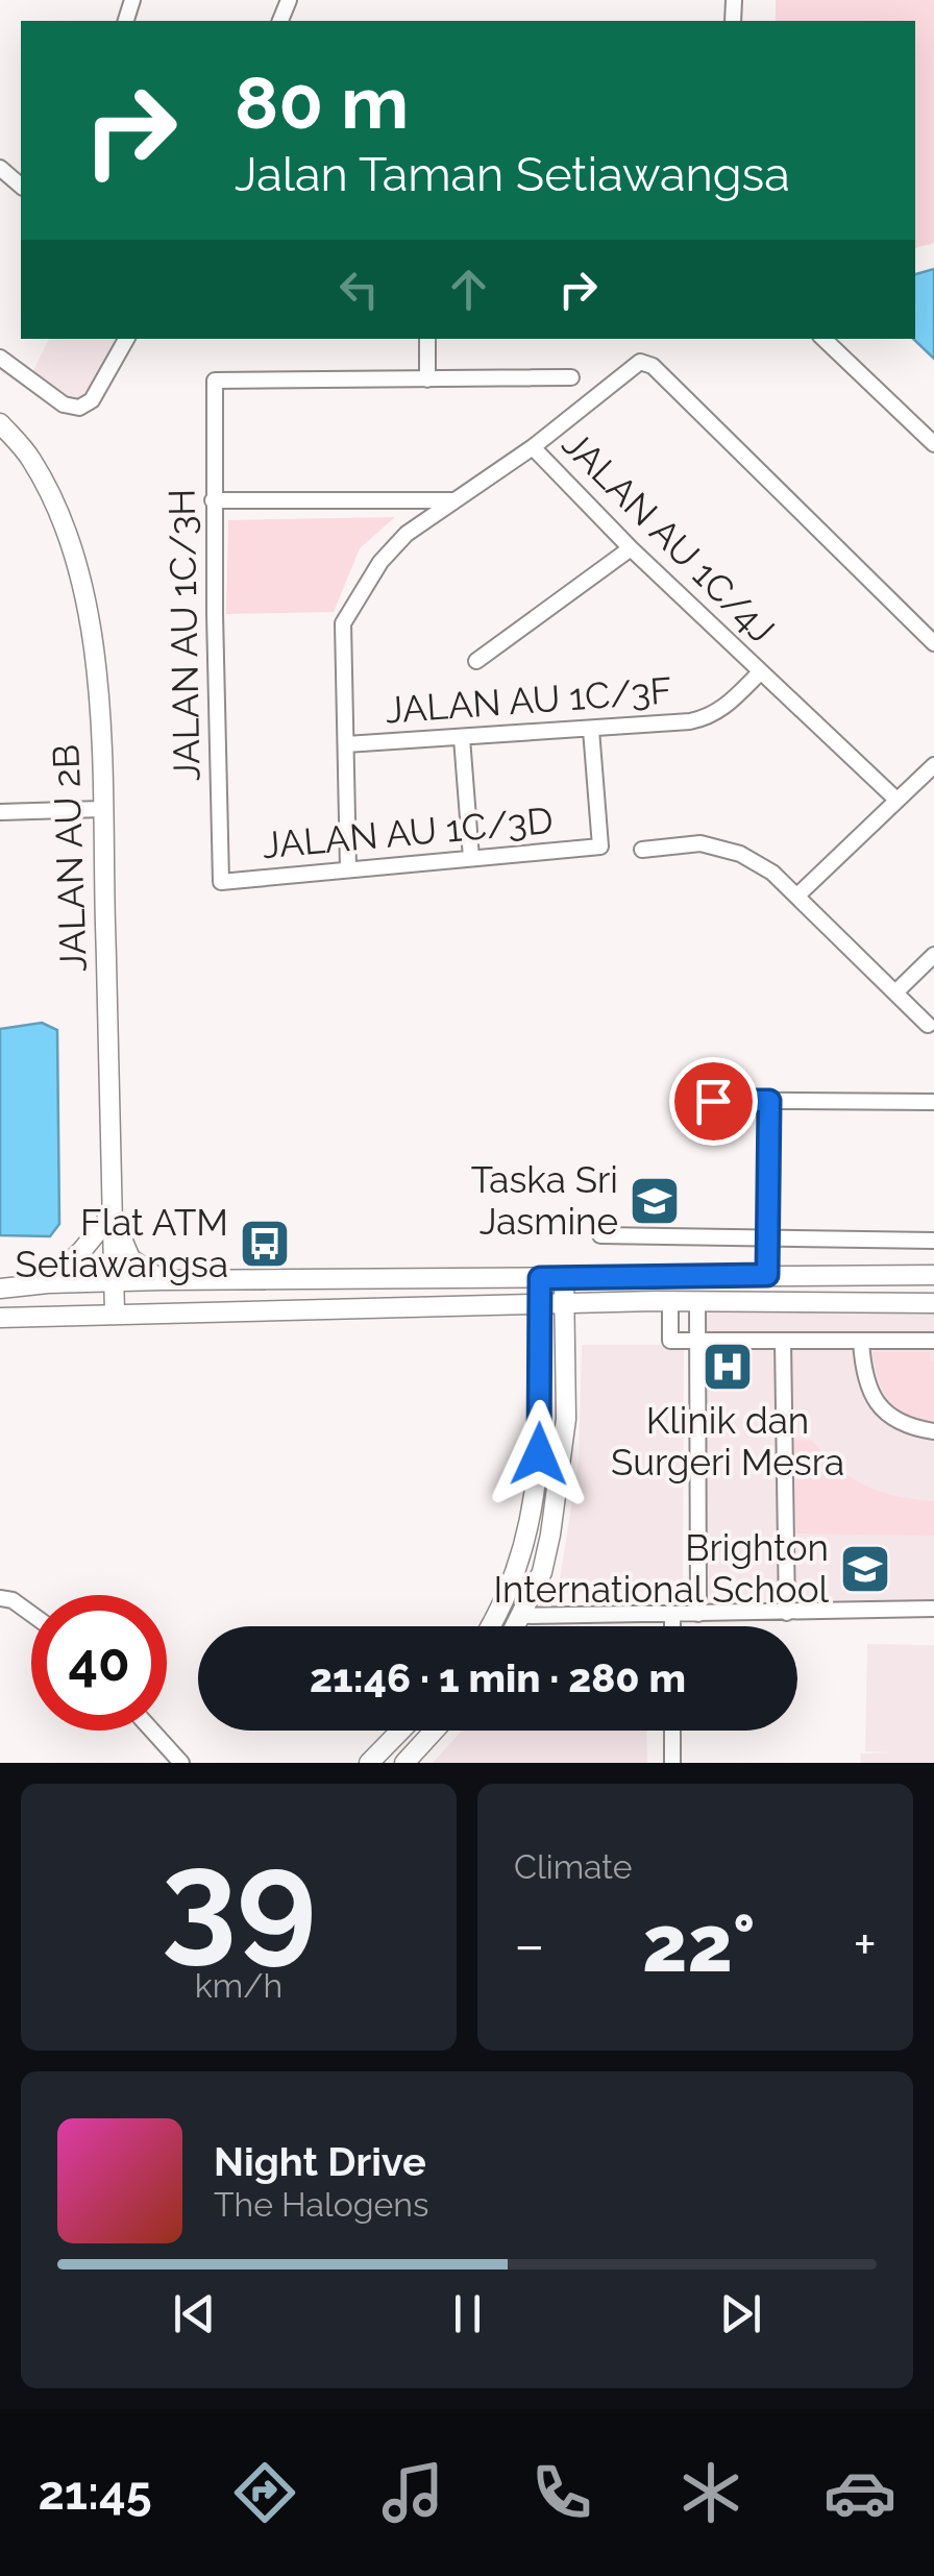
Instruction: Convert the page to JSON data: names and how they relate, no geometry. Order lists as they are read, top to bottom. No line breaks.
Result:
{"streets":{"main road":["JALAN AU 2B"],"street":["JALAN AU 1C/4J","JALAN AU 1C/3H","JALAN AU 1C/3F","JALAN AU 1C/3D"]},"crossings":[["JALAN AU 1C/4J","JALAN AU 1C/3F"],["JALAN AU 1C/3H","JALAN AU 1C/3D"],["JALAN AU 1C/3F","JALAN AU 1C/3D"]],"places":{"school or university":["Taska Sri Jasmine","Brighton International School"],"bus stop":["Flat ATM Setiawangsa"],"hospital":["Klinik dan Surgeri Mesra"]},"page":{"turn":["80 m","Jalan Taman Setiawangsa"],"limit":"40","trip":"21:46 · 1 min · 280 m","tile":[["39","km/h"],"Climate"],"heat":["−","22°","+"],"song":["Night Drive","The Halogens"],"tabs":"21:45"}}
